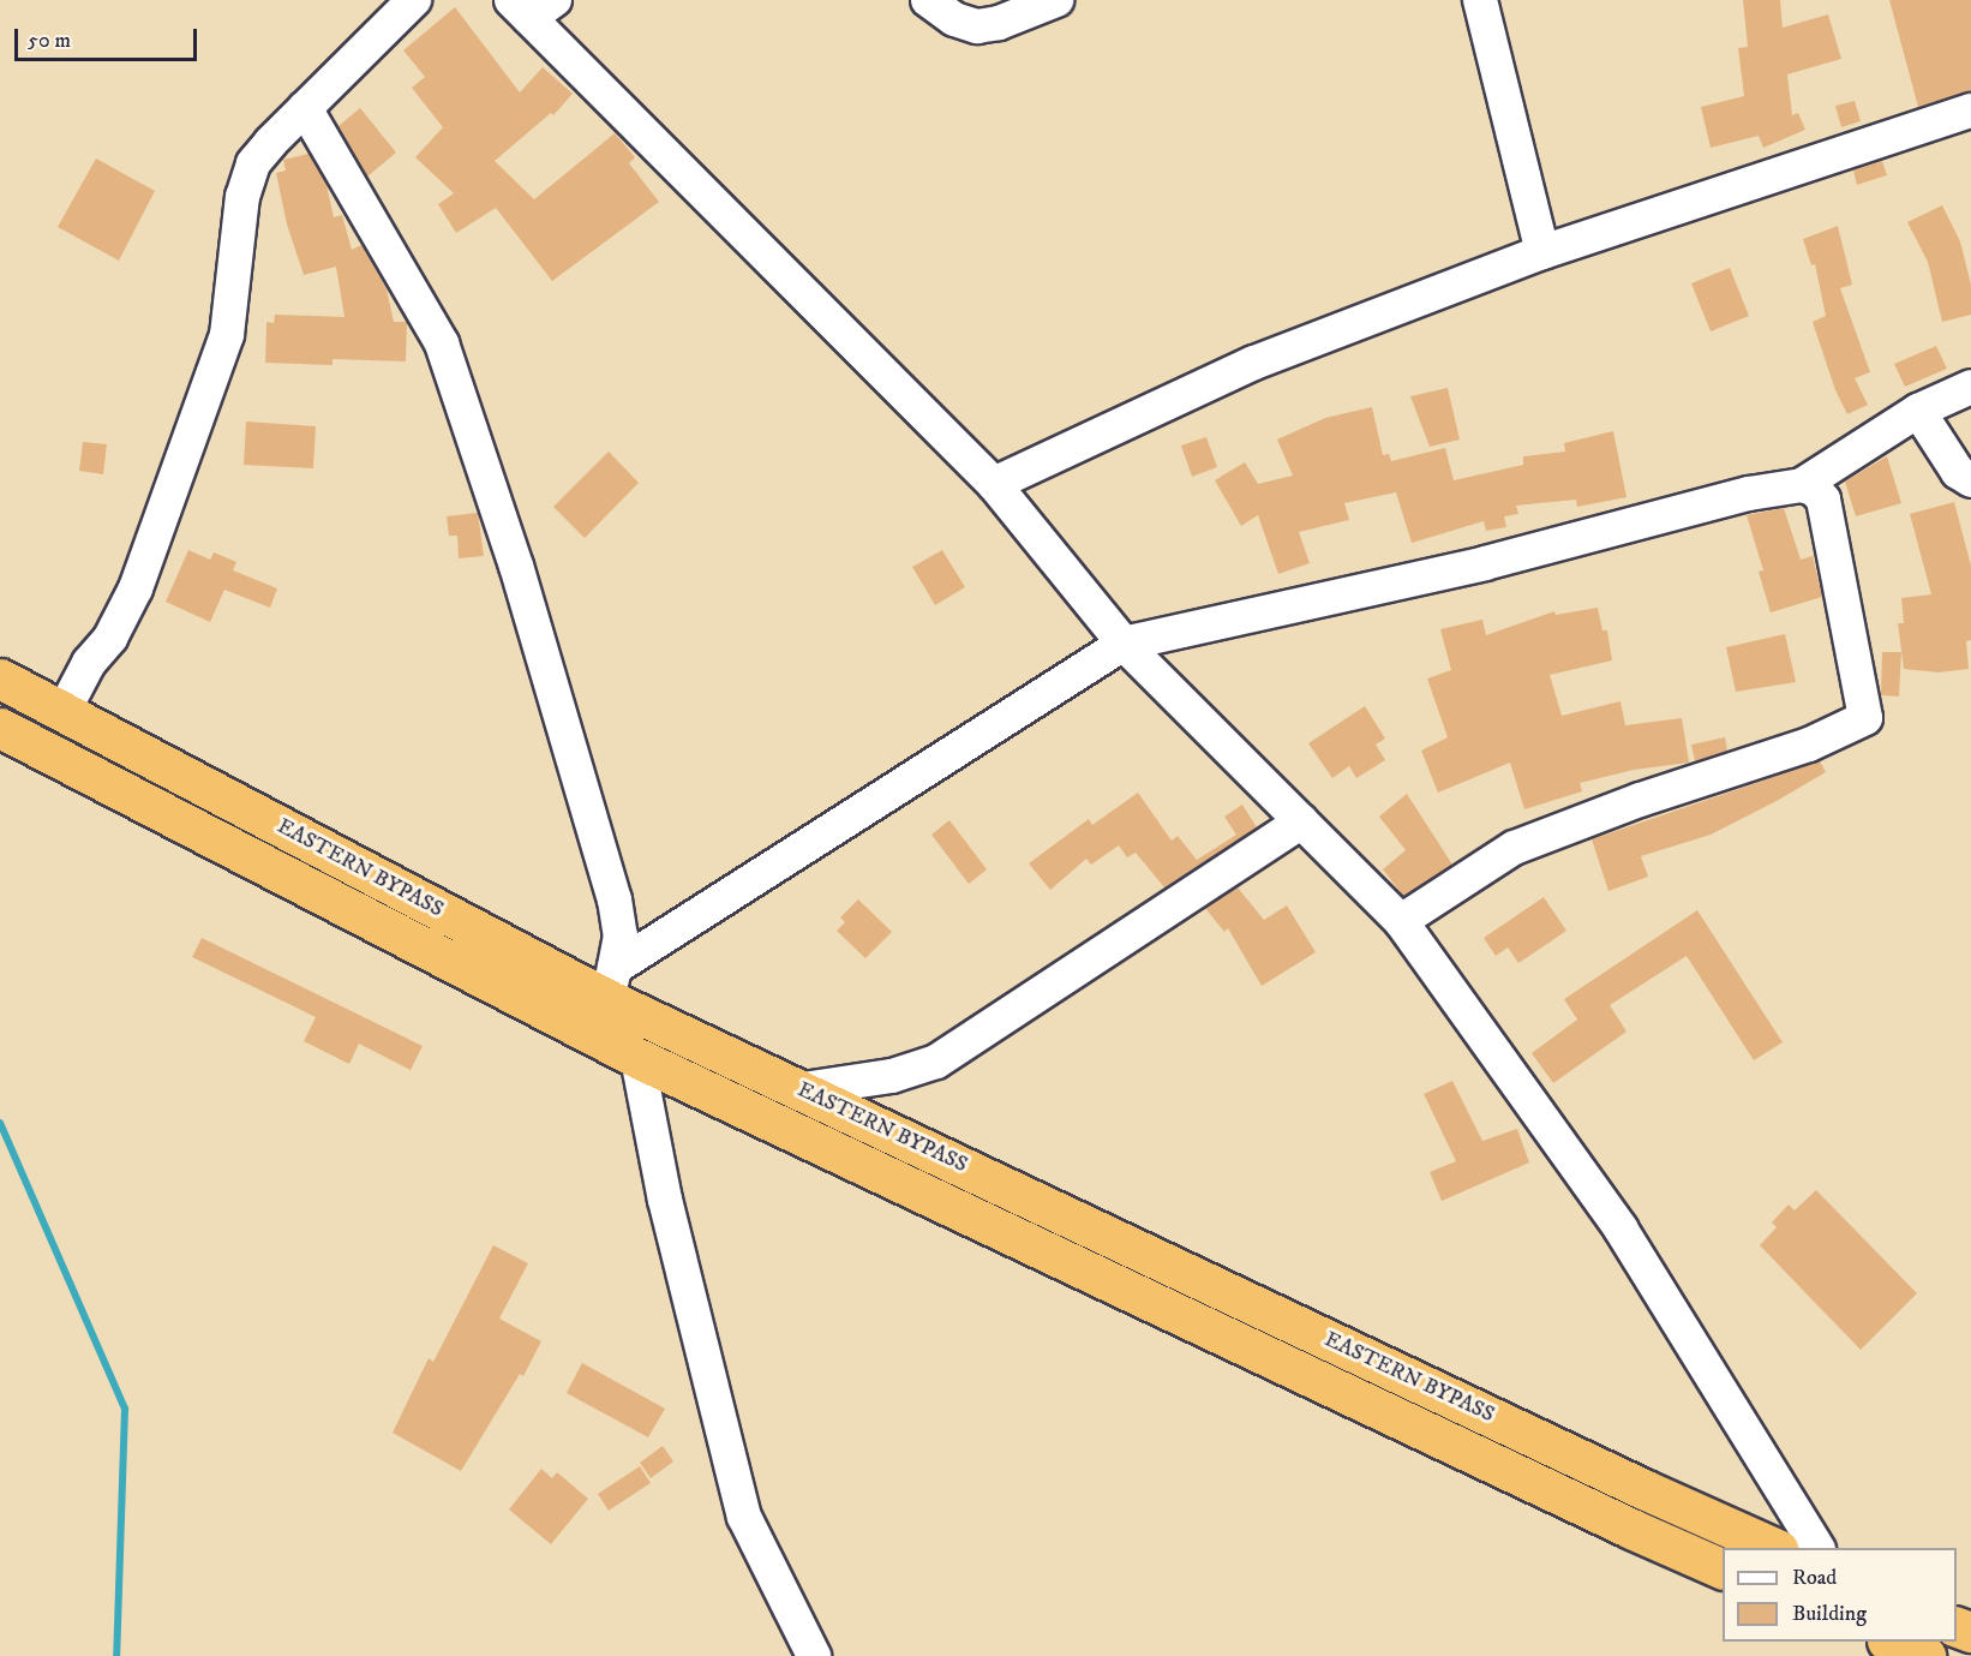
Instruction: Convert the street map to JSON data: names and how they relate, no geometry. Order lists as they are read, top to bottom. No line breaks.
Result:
{"streets":{"highway":["EASTERN BYPASS"]},"legend":["Road","Building"],"scale_bar":"50 m"}
